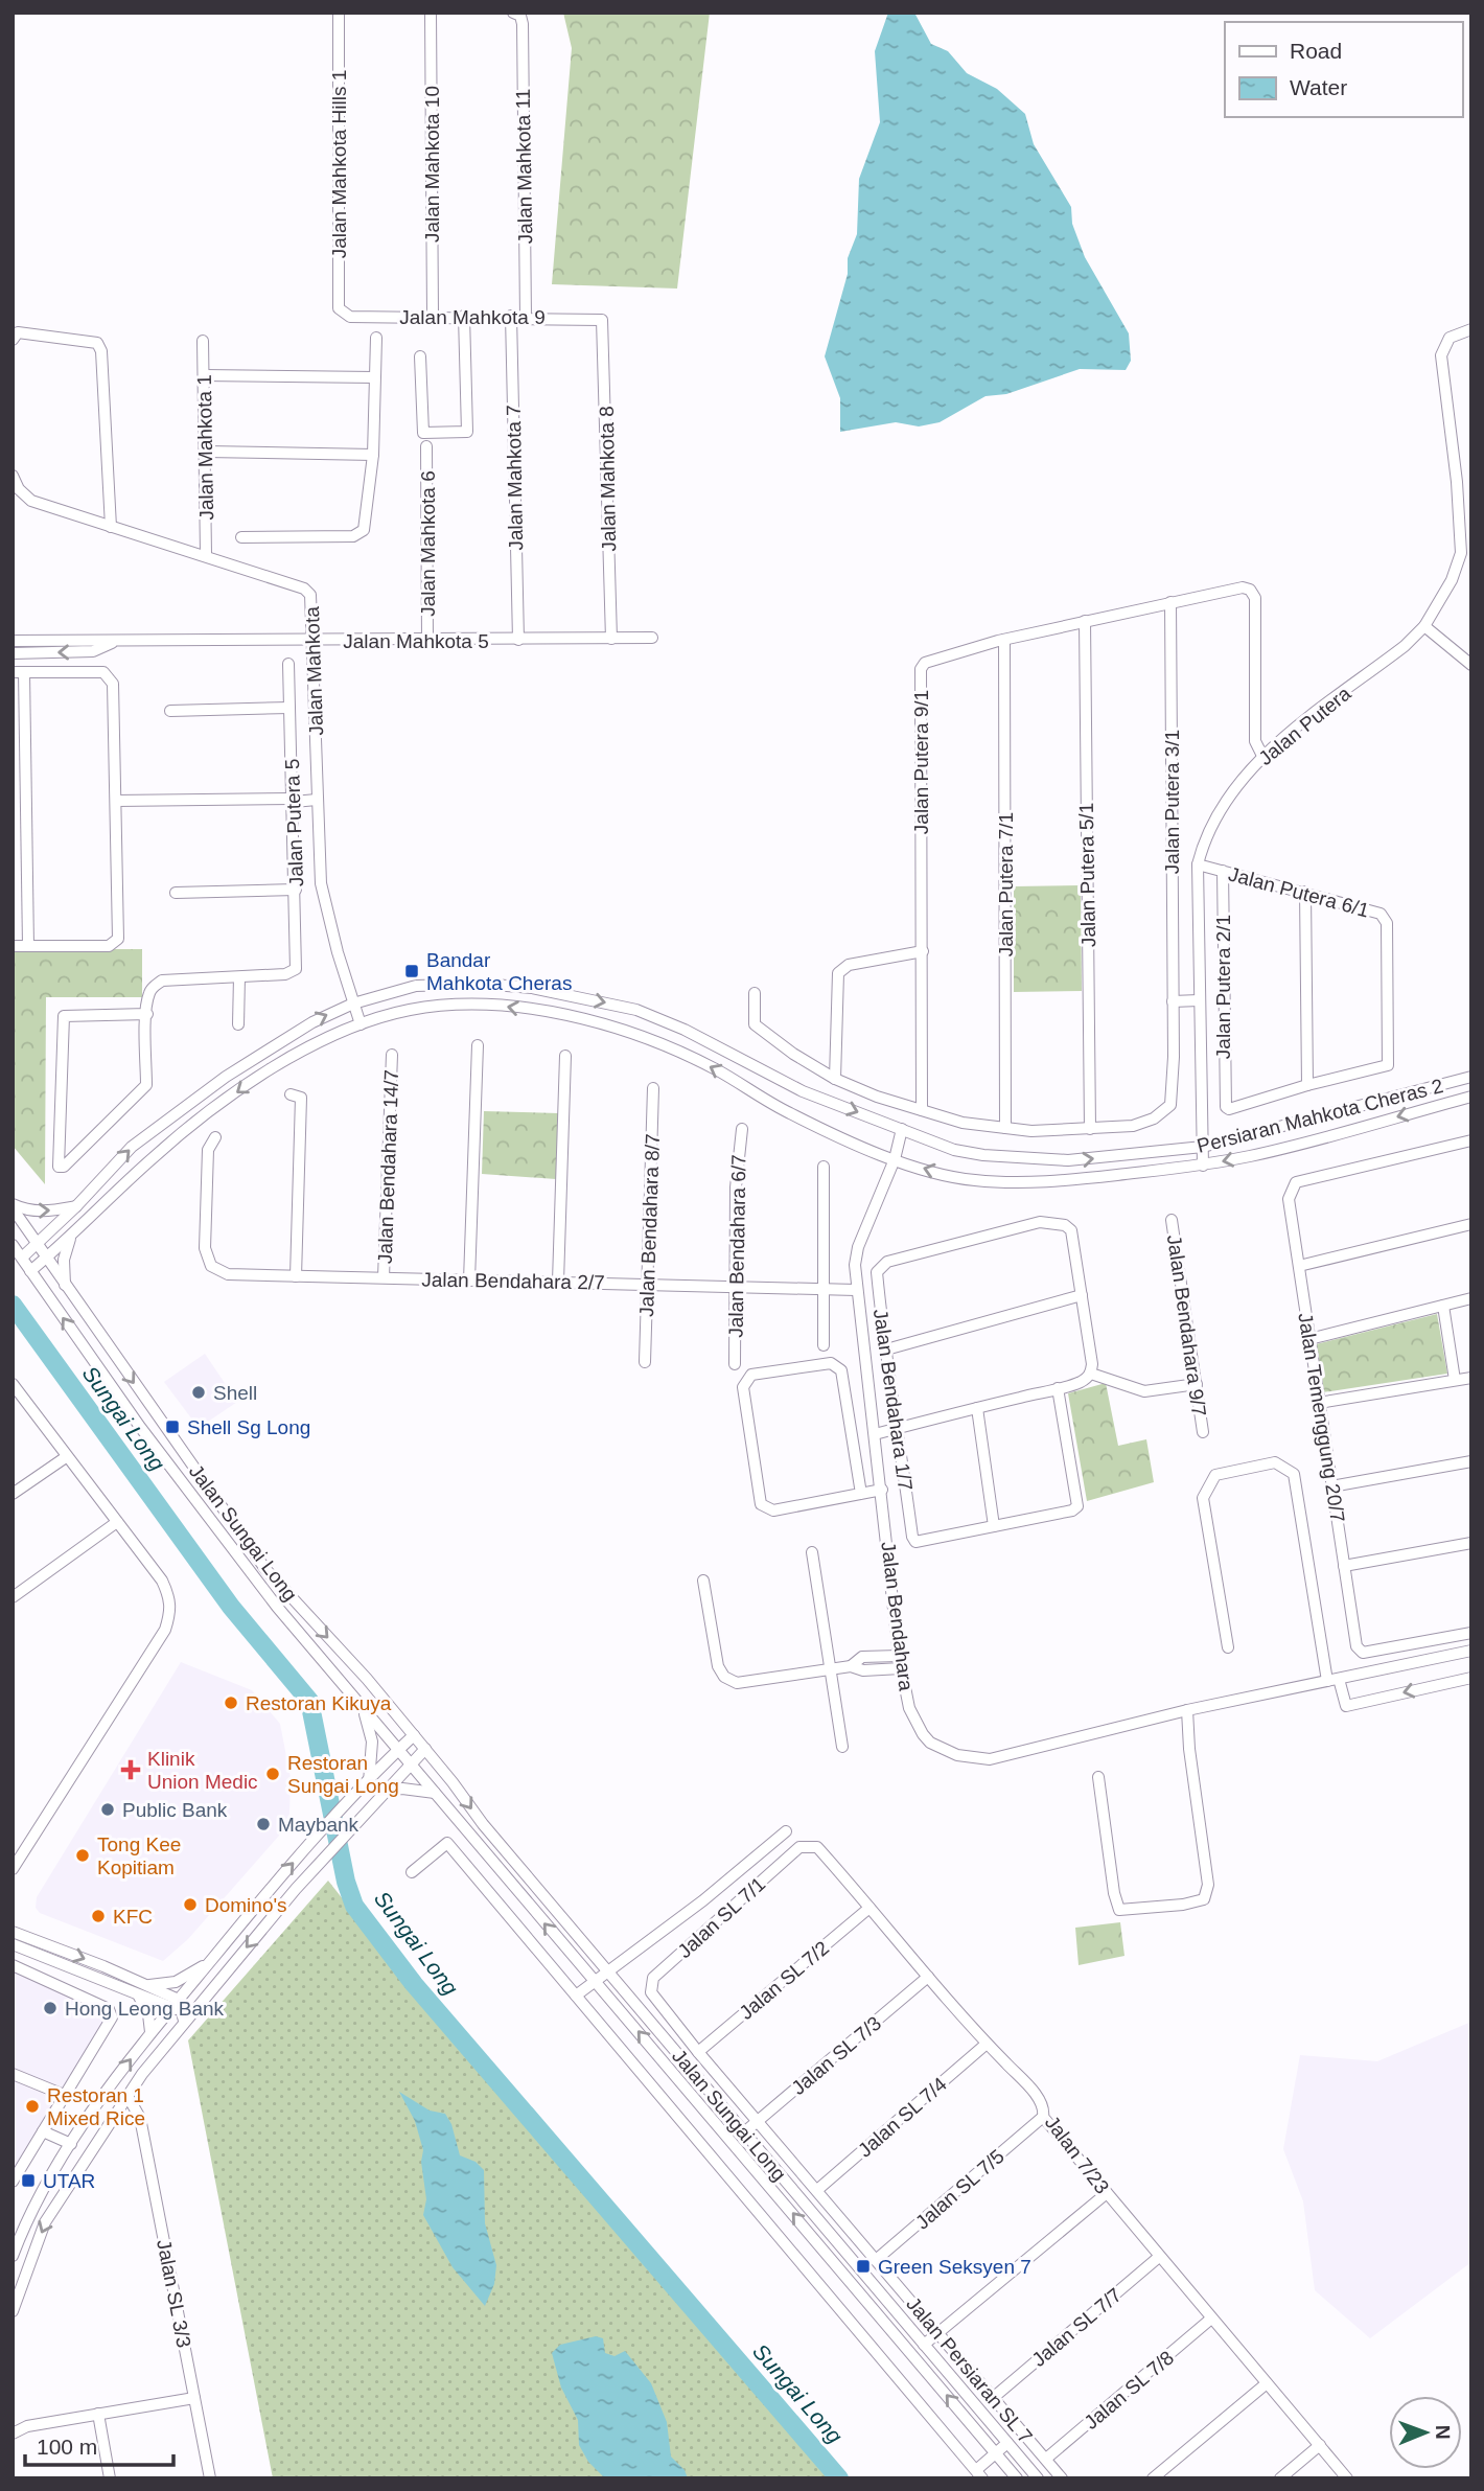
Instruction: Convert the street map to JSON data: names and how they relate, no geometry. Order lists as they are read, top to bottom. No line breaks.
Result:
{"streets":{"street":["Jalan Mahkota Hills 1","Jalan Mahkota 10","Jalan Mahkota 11","Jalan Mahkota 9","Jalan Mahkota 1","Jalan Mahkota 7","Jalan Mahkota 8","Jalan Mahkota 6","Jalan Mahkota 5","Jalan Mahkota","Jalan Putera","Jalan Putera 9/1","Jalan Putera 3/1","Jalan Putera 5","Jalan Putera 5/1","Jalan Putera 7/1","Jalan Putera 6/1","Jalan Putera 2/1","Persiaran Mahkota Cheras 2","Jalan Bendahara 14/7","Jalan Bendahara 8/7","Jalan Bendahara 6/7","Jalan Bendahara 2/7","Jalan Bendahara 9/7","Jalan Bendahara 1/7","Jalan Temenggung 20/7","Jalan Sungai Long","Jalan Bendahara","Jalan SL 7/1","Jalan SL 7/2","Jalan SL 7/3","Jalan SL 7/4","Jalan 7/23","Jalan SL 7/5","Jalan SL 3/3","Jalan SL 7/7","Jalan Persiaran SL 7","Jalan SL 7/8"]},"crossings":[["Jalan Mahkota Hills 1","Jalan Mahkota 9"],["Jalan Mahkota 10","Jalan Mahkota 9"],["Jalan Mahkota 11","Jalan Mahkota 9"],["Jalan Mahkota 9","Jalan Mahkota 7"],["Jalan Mahkota 9","Jalan Mahkota 8"],["Jalan Mahkota 1","Jalan Mahkota"],["Jalan Mahkota 7","Jalan Mahkota 5"],["Jalan Mahkota 6","Jalan Mahkota 5"],["Jalan Mahkota 5","Jalan Mahkota"],["Jalan Mahkota","Persiaran Mahkota Cheras 2"],["Jalan Putera","Jalan Putera 9/1"],["Jalan Putera","Jalan Putera 6/1"],["Jalan Putera","Persiaran Mahkota Cheras 2"],["Jalan Putera 9/1","Jalan Putera 3/1"],["Jalan Putera 9/1","Jalan Putera 5/1"],["Jalan Putera 9/1","Jalan Putera 7/1"],["Jalan Putera 3/1","Jalan Putera 5/1"],["Jalan Putera 3/1","Jalan Putera 7/1"],["Jalan Putera 6/1","Jalan Putera 2/1"],["Persiaran Mahkota Cheras 2","Jalan Sungai Long"],["Persiaran Mahkota Cheras 2","Jalan Bendahara"],["Jalan Bendahara 14/7","Jalan Bendahara 2/7"],["Jalan Bendahara 8/7","Jalan Bendahara 2/7"],["Jalan Bendahara 6/7","Jalan Bendahara 2/7"],["Jalan Bendahara 2/7","Jalan Bendahara"],["Jalan Sungai Long","Jalan SL 7/3"],["Jalan SL 7/1","Jalan 7/23"],["Jalan SL 7/1","Jalan Persiaran SL 7"],["Jalan SL 7/2","Jalan 7/23"],["Jalan SL 7/2","Jalan Persiaran SL 7"],["Jalan SL 7/3","Jalan 7/23"],["Jalan SL 7/3","Jalan Persiaran SL 7"],["Jalan SL 7/4","Jalan 7/23"],["Jalan SL 7/4","Jalan Persiaran SL 7"],["Jalan 7/23","Jalan SL 7/5"],["Jalan 7/23","Jalan SL 7/7"],["Jalan 7/23","Jalan SL 7/8"],["Jalan SL 7/5","Jalan Persiaran SL 7"],["Jalan SL 7/7","Jalan Persiaran SL 7"],["Jalan Persiaran SL 7","Jalan SL 7/8"]],"water":["Sungai Long"],"places":{"transit":["Bandar Mahkota Cheras","Shell Sg Long","UTAR","Green Seksyen 7"],"other":["Shell","Restoran Kikuya","Restoran Sungai Long","Public Bank","Maybank","Tong Kee Kopitiam","Domino's","KFC","Hong Leong Bank","Restoran 1 Mixed Rice"],"health":["Klinik Union Medic"]},"legend":["Road","Water"],"scale_bar":"100 m","north":"right"}
